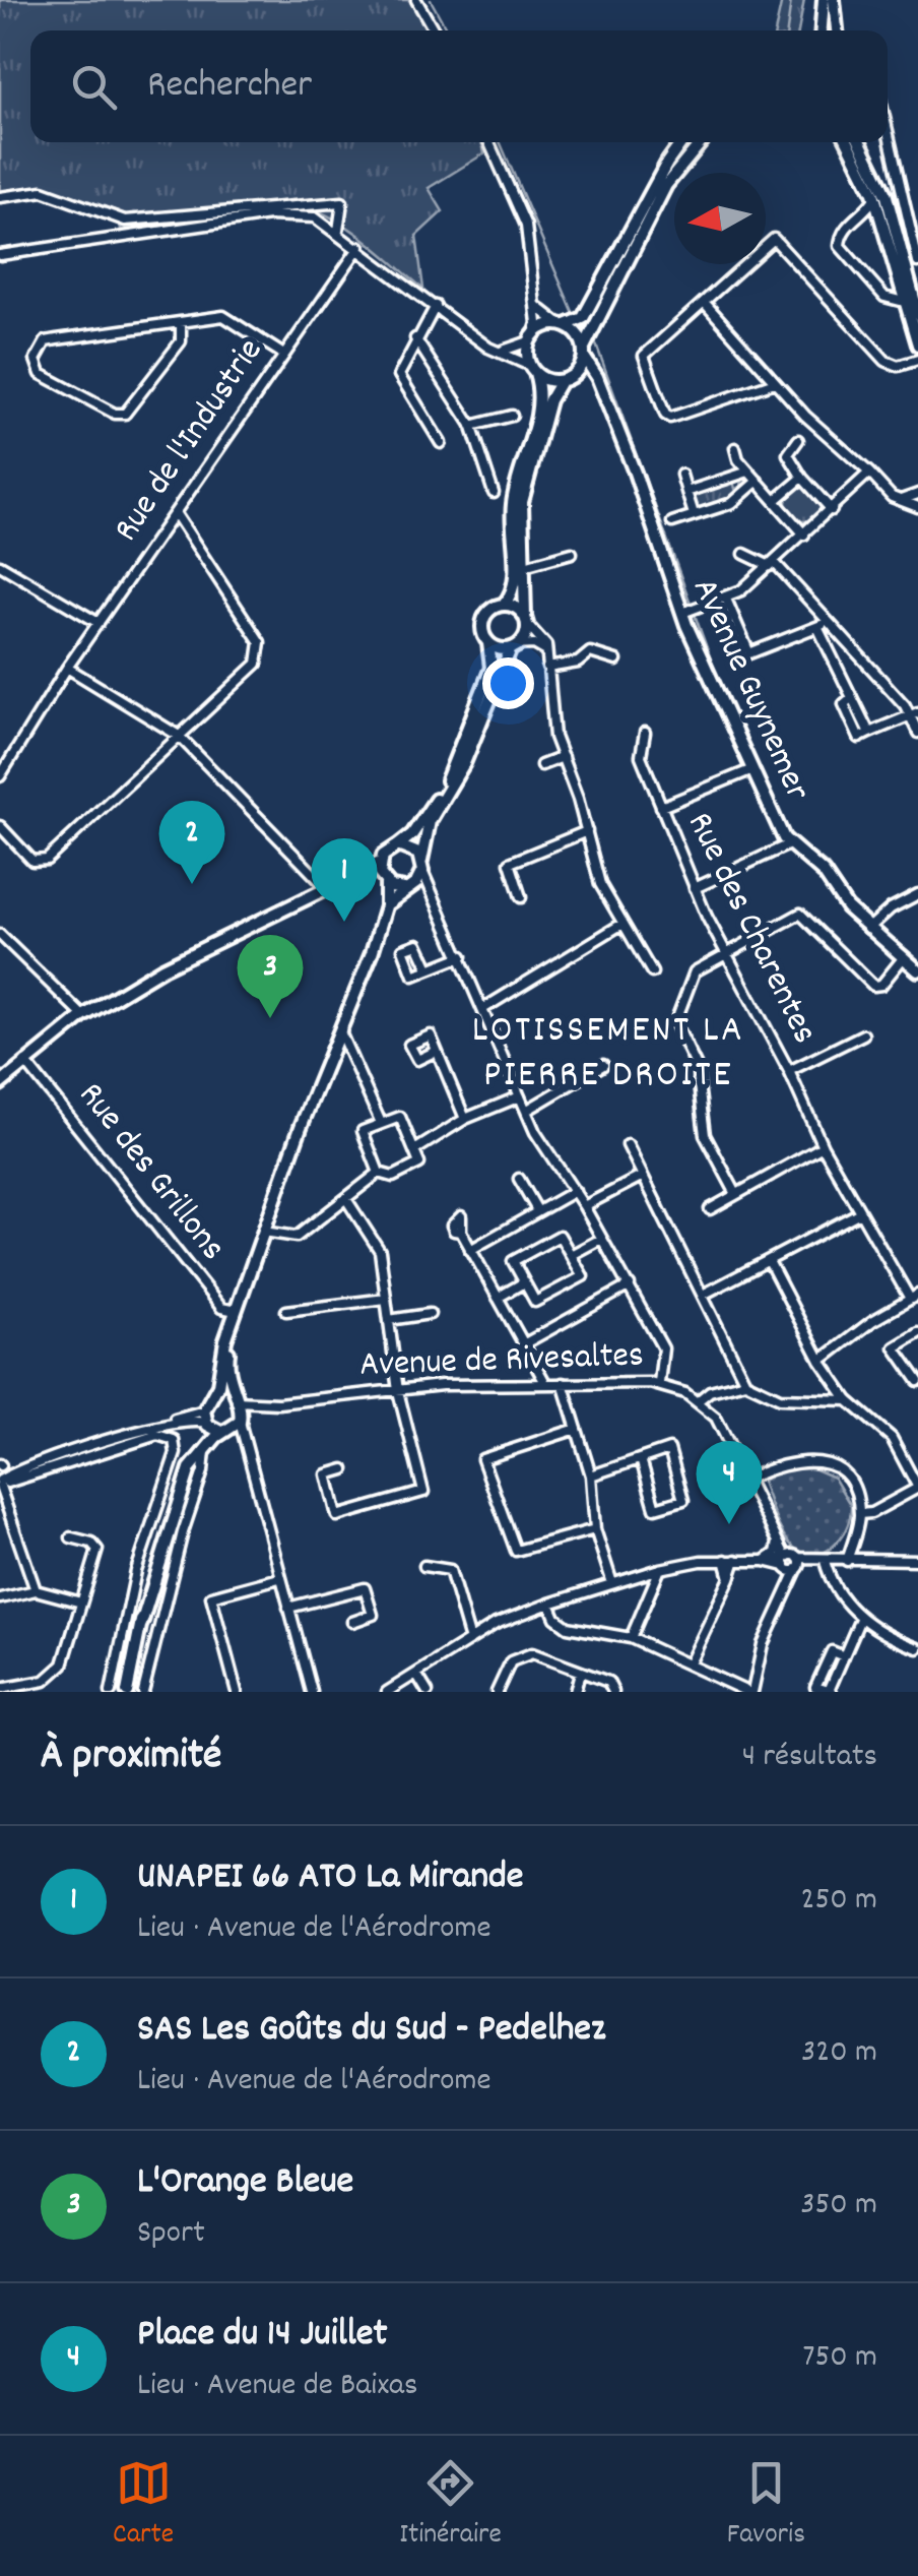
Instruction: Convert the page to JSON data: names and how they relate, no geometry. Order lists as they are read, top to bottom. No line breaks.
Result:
{"streets":{"main road":["Avenue Guynemer"],"street":["Rue de l'Industrie","Rue des Charentes","Rue des Grillons","Avenue de Rivesaltes"]},"districts":["LOTISSEMENT LA PIERRE DROITE"],"north":"left","page":{"search":"Rechercher","pins":["2","1","3","4"],"heading":["À proximité","4 résultats"],"list":[{"mark":"1","name":"UNAPEI 66 ATO La Mirande","note":"Lieu · Avenue de l'Aérodrome","value":"250 m"},{"mark":"2","name":"SAS Les Goûts du Sud - Pedelhez","note":"Lieu · Avenue de l'Aérodrome","value":"320 m"},{"mark":"3","name":"L'Orange Bleue","note":"Sport","value":"350 m"},{"mark":"4","name":"Place du 14 Juillet","note":"Lieu · Avenue de Baixas","value":"750 m"}],"nav":["Carte","Itinéraire","Favoris"]}}
